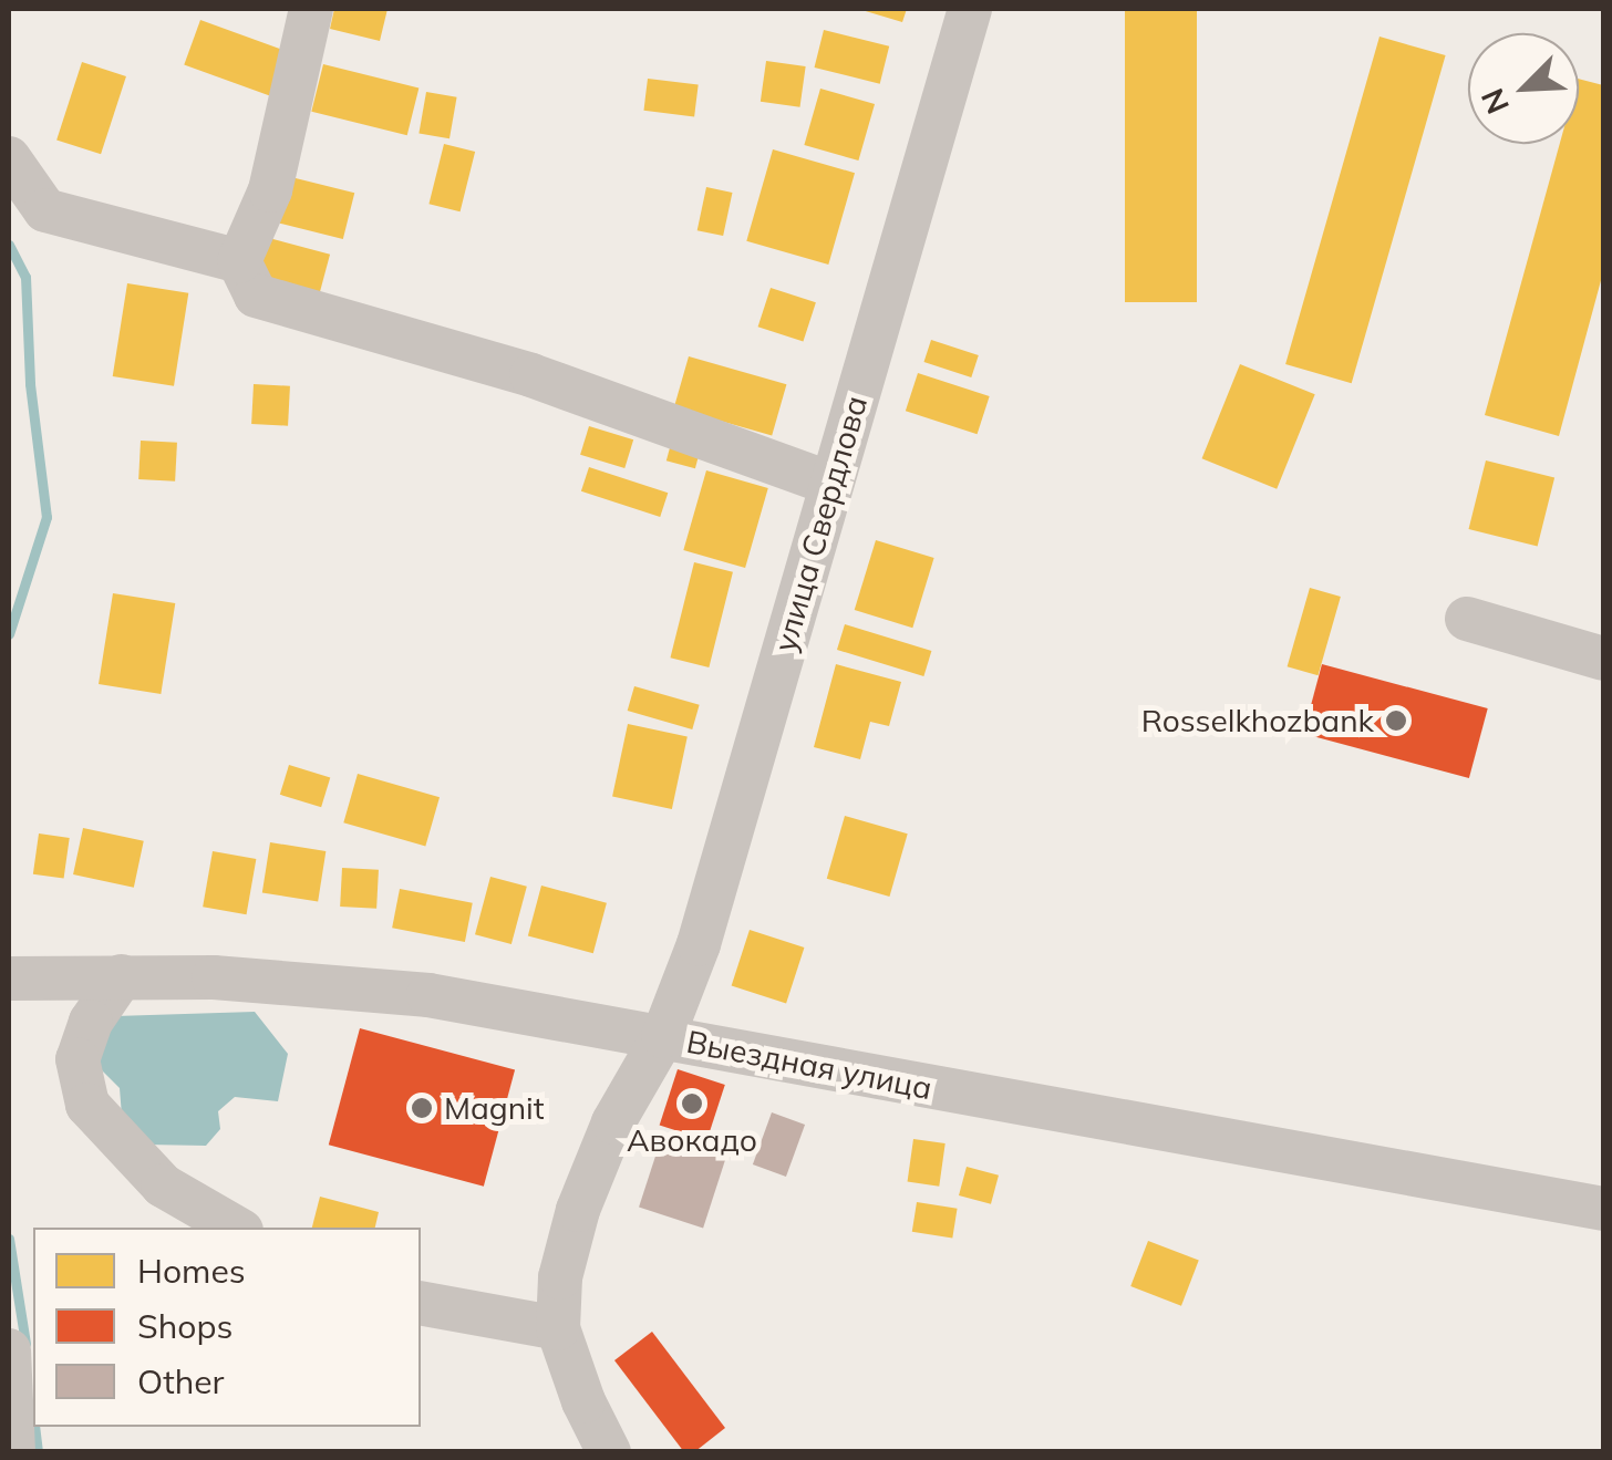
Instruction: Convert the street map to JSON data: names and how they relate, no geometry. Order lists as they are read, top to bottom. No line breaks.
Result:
{"streets":{"street":["улица Свердлова","Выездная улица"]},"crossings":[["улица Свердлова","Выездная улица"]],"places":["Rosselkhozbank","Авокадо","Magnit"],"legend":["Homes","Shops","Other"],"north":"bottom left"}
